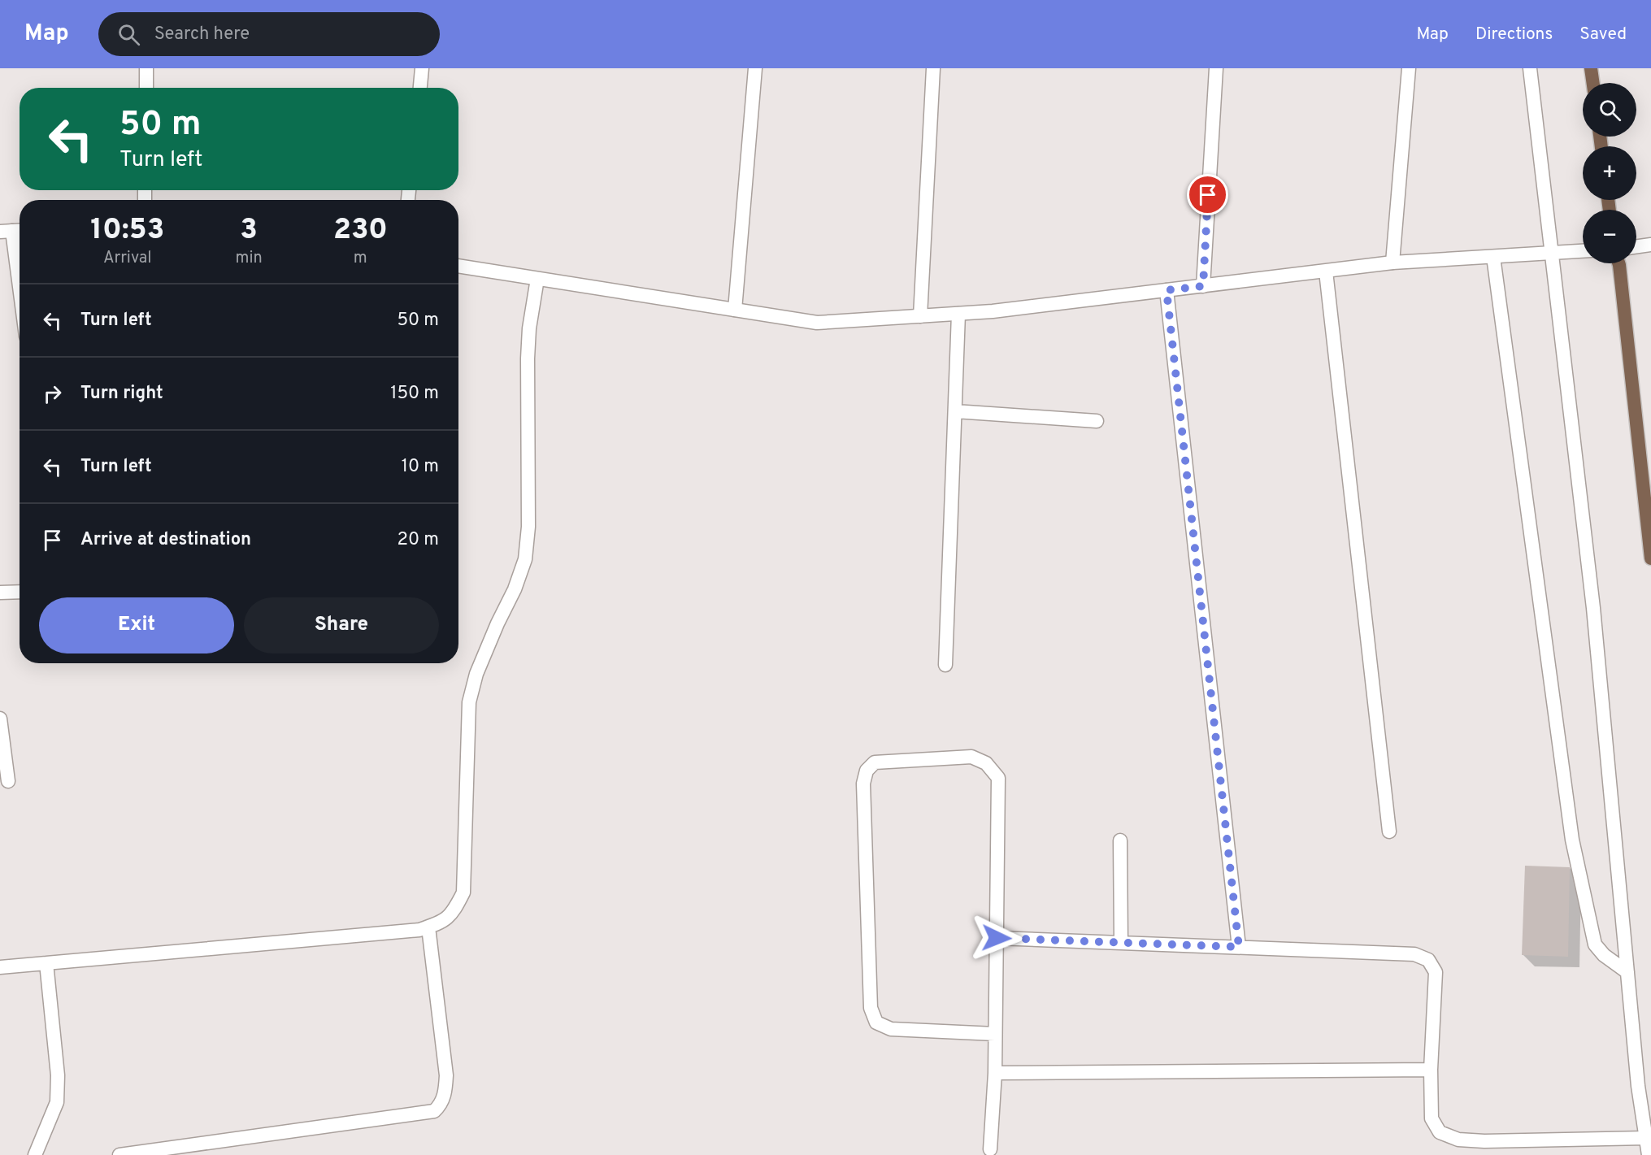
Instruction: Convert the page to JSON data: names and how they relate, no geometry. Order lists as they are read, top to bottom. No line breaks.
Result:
{"page":{"header":"Map","search":"Search here","nav":["Map","Directions","Saved"],"map_buttons":["+","−"],"turn":["50 m","Turn left"],"eta":["10:53","Arrival","3","min","230","m"],"list":[{"name":"Turn left","value":"50 m"},{"name":"Turn right","value":"150 m"},{"name":"Turn left","value":"10 m"},{"name":"Arrive at destination","value":"20 m"}],"buttons":["Exit","Share"]}}
